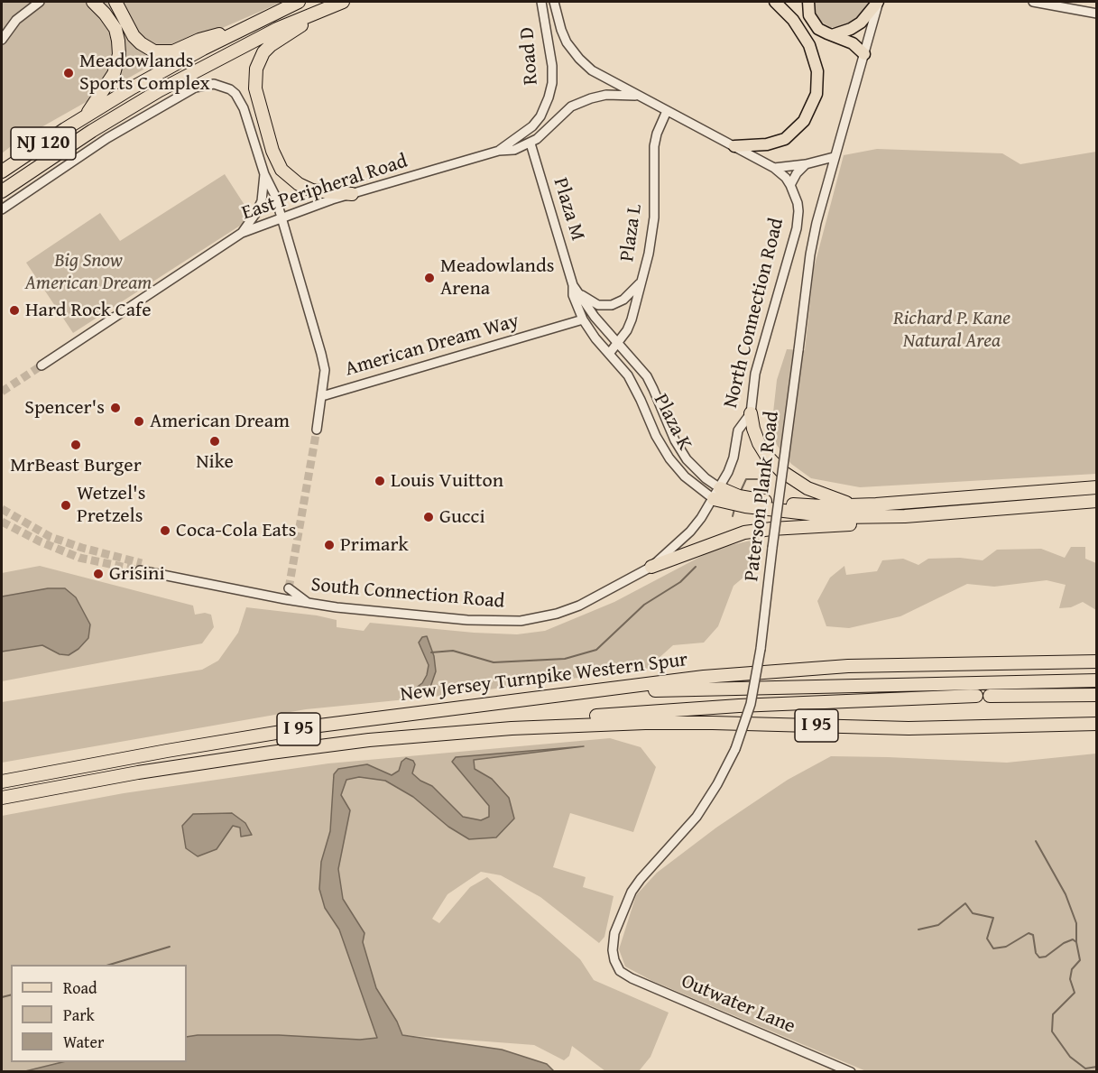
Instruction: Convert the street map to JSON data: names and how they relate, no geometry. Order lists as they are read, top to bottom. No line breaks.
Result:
{"streets":{"highway":["NJ 120","New Jersey Turnpike Western Spur","I 95"],"street":["Road D","East Peripheral Road","Plaza M","Plaza L","North Connection Road","American Dream Way","Plaza K","Paterson Plank Road","South Connection Road","Outwater Lane"]},"crossings":[["Road D","East Peripheral Road"],["Road D","North Connection Road"],["East Peripheral Road","Plaza M"],["East Peripheral Road","North Connection Road"],["East Peripheral Road","American Dream Way"],["Plaza M","Plaza L"],["Plaza M","American Dream Way"],["Plaza M","Plaza K"],["Plaza L","North Connection Road"],["Plaza L","Plaza K"],["North Connection Road","Plaza K"],["North Connection Road","South Connection Road"],["Paterson Plank Road","Outwater Lane"]],"parks":["Big Snow American Dream","Richard P. Kane Natural Area"],"places":["Meadowlands Sports Complex","Meadowlands Arena","Hard Rock Cafe","Spencer's","American Dream","Nike","MrBeast Burger","Louis Vuitton","Wetzel's Pretzels","Gucci","Coca-Cola Eats","Primark","Grisini"],"legend":["Road","Park","Water"]}
